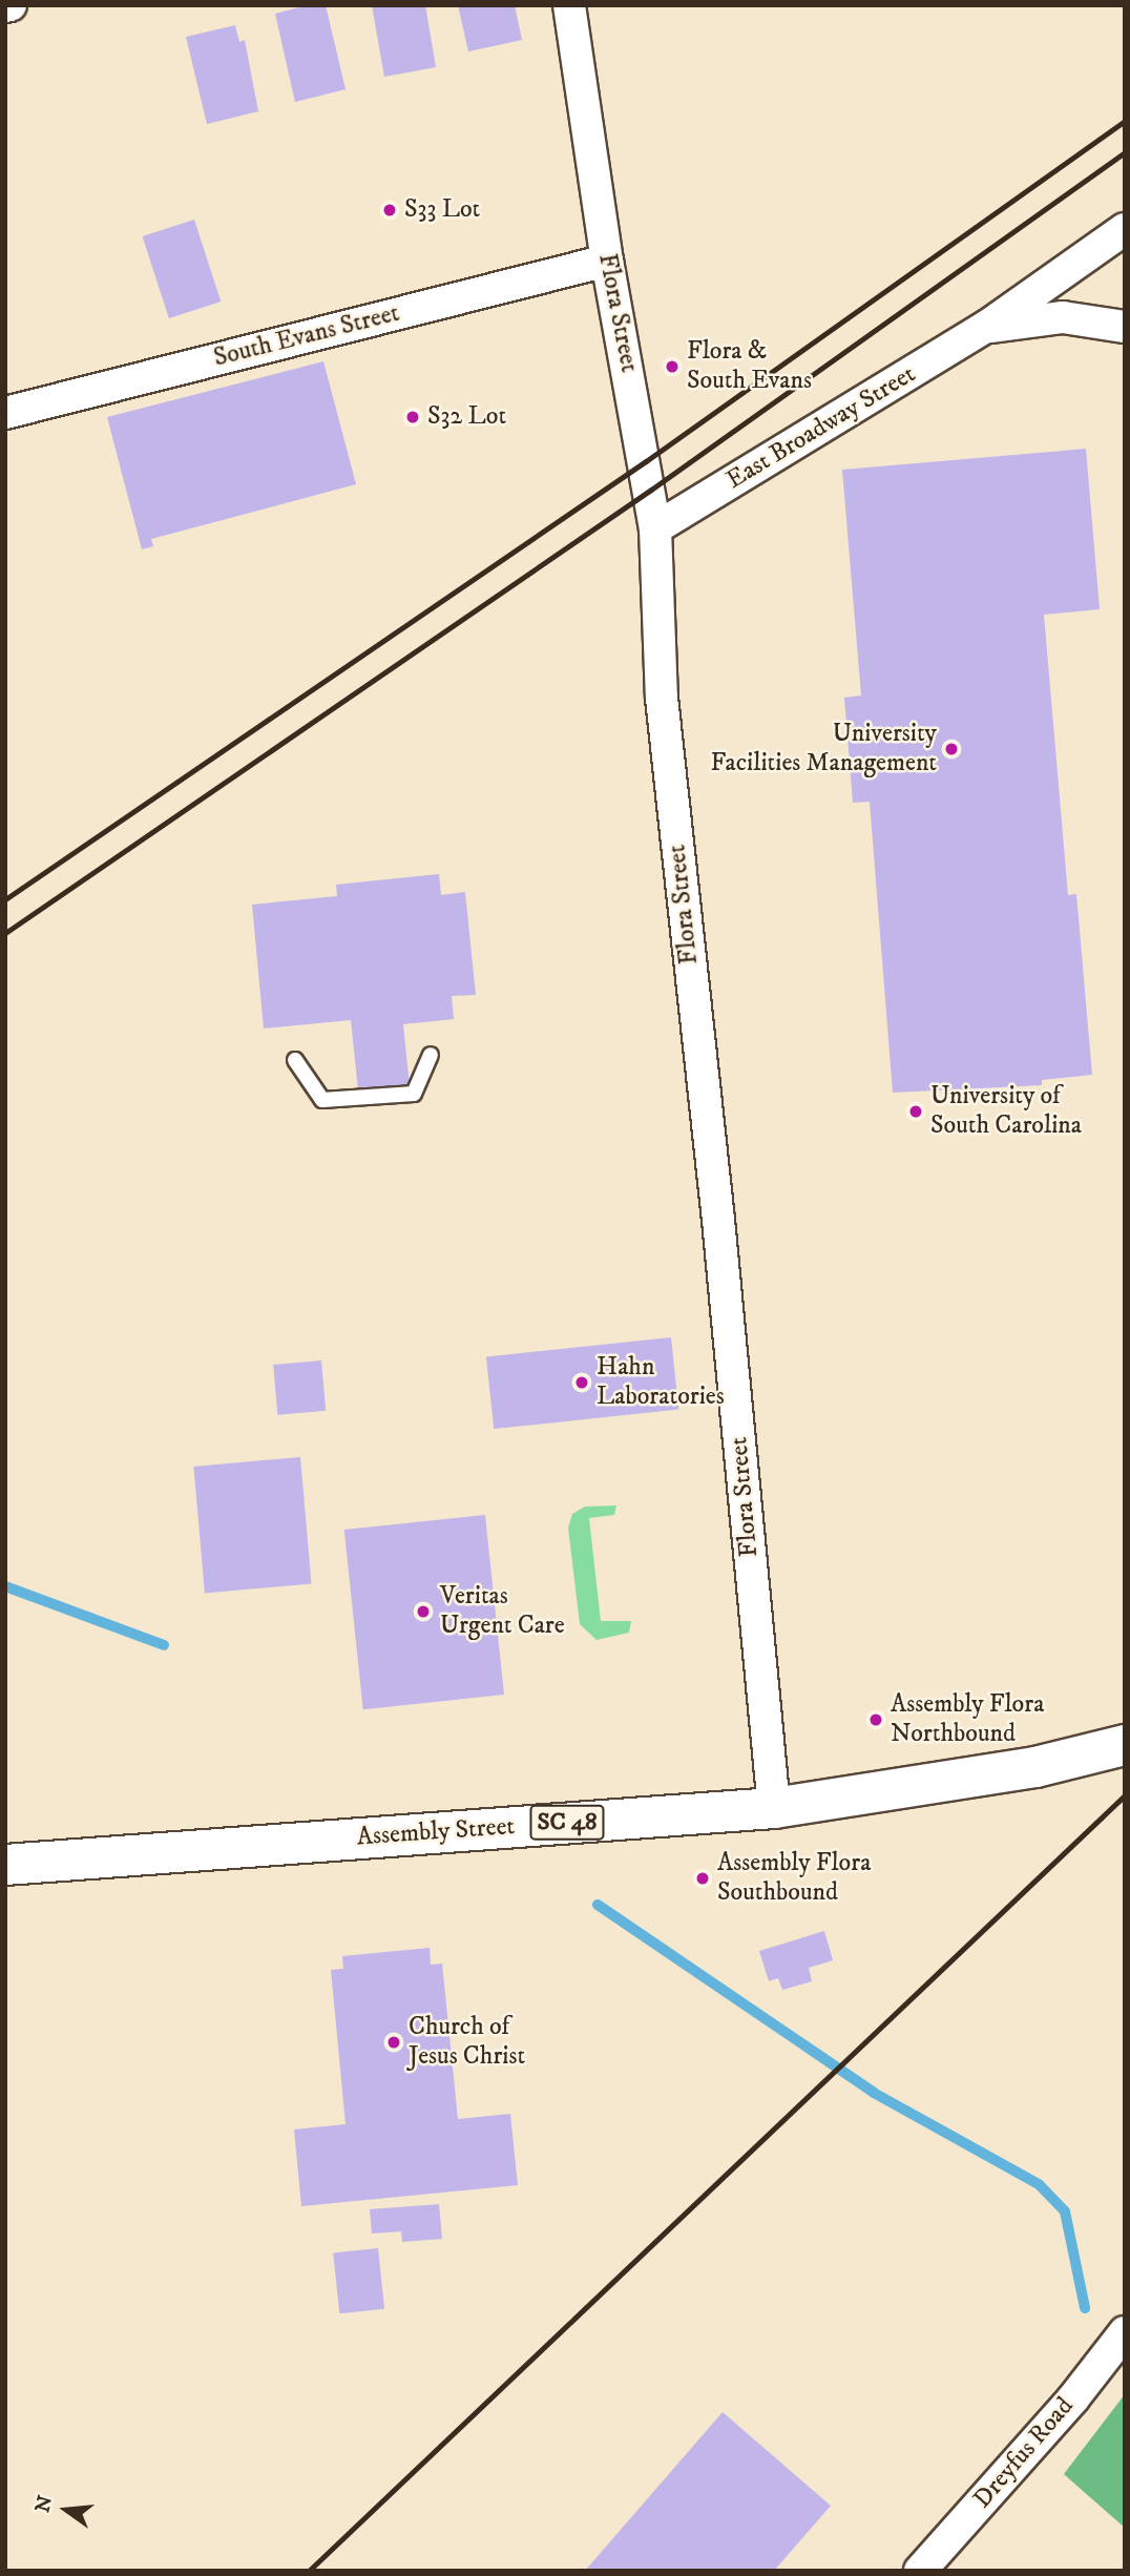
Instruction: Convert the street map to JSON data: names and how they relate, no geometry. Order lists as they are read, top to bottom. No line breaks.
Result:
{"streets":{"main road":["SC 48","Assembly Street"],"street":["Flora Street","South Evans Street","East Broadway Street","Dreyfus Road"]},"crossings":[["Flora Street","South Evans Street"],["Flora Street","East Broadway Street"],["Flora Street","Assembly Street"]],"places":["S33 Lot","Flora & South Evans","S32 Lot","University Facilities Management","University of South Carolina","Hahn Laboratories","Veritas Urgent Care","Assembly Flora Northbound","Assembly Flora Southbound","Church of Jesus Christ"],"north":"left"}
